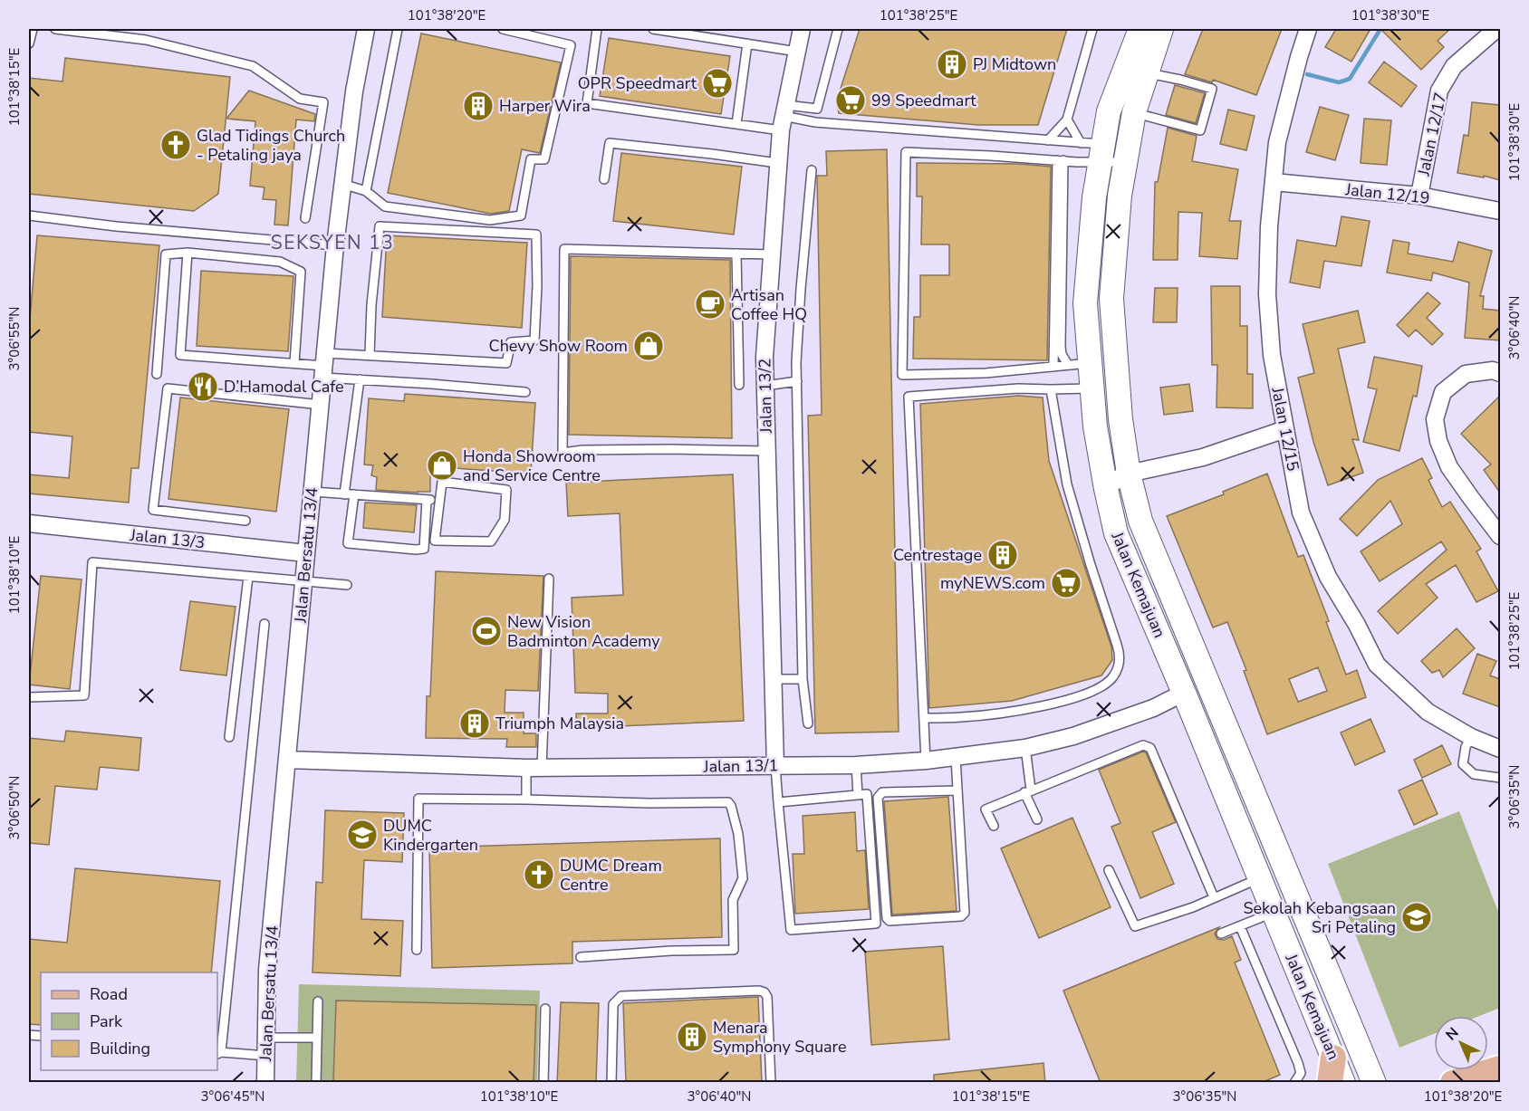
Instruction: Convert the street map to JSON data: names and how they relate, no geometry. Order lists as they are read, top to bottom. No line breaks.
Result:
{"streets":{"main road":["Jalan Kemajuan"],"street":["Jalan 12/17","Jalan 12/19","Jalan 13/2","Jalan 12/15","Jalan 13/3","Jalan Bersatu 13/4","Jalan 13/1"]},"crossings":[["Jalan 12/17","Jalan 12/19"],["Jalan 12/19","Jalan 12/15"],["Jalan 13/2","Jalan 13/1"],["Jalan 13/3","Jalan Bersatu 13/4"],["Jalan Bersatu 13/4","Jalan 13/1"],["Jalan Kemajuan","Jalan 13/1"]],"districts":["SEKSYEN 13"],"places":{"building":["PJ Midtown","Harper Wira","Centrestage","Triumph Malaysia","Menara Symphony Square"],"supermarket":["OPR Speedmart","99 Speedmart","myNEWS.com"],"church":["Glad Tidings Church - Petaling jaya","DUMC Dream Centre"],"cafe":["Artisan Coffee HQ"],"shop":["Chevy Show Room","Honda Showroom and Service Centre"],"restaurant":["D’Hamodal Cafe"],"sports":["New Vision Badminton Academy"],"school or university":["DUMC Kindergarten","Sekolah Kebangsaan Sri Petaling"]},"legend":["Road","Park","Building"],"north":"top left","coordinates":["101°38'20\"E","101°38'25\"E","101°38'30\"E","101°38'15\"E","3°06'40\"N","3°06'55\"N","101°38'10\"E","3°06'35\"N","3°06'50\"N","3°06'45\"N"]}
